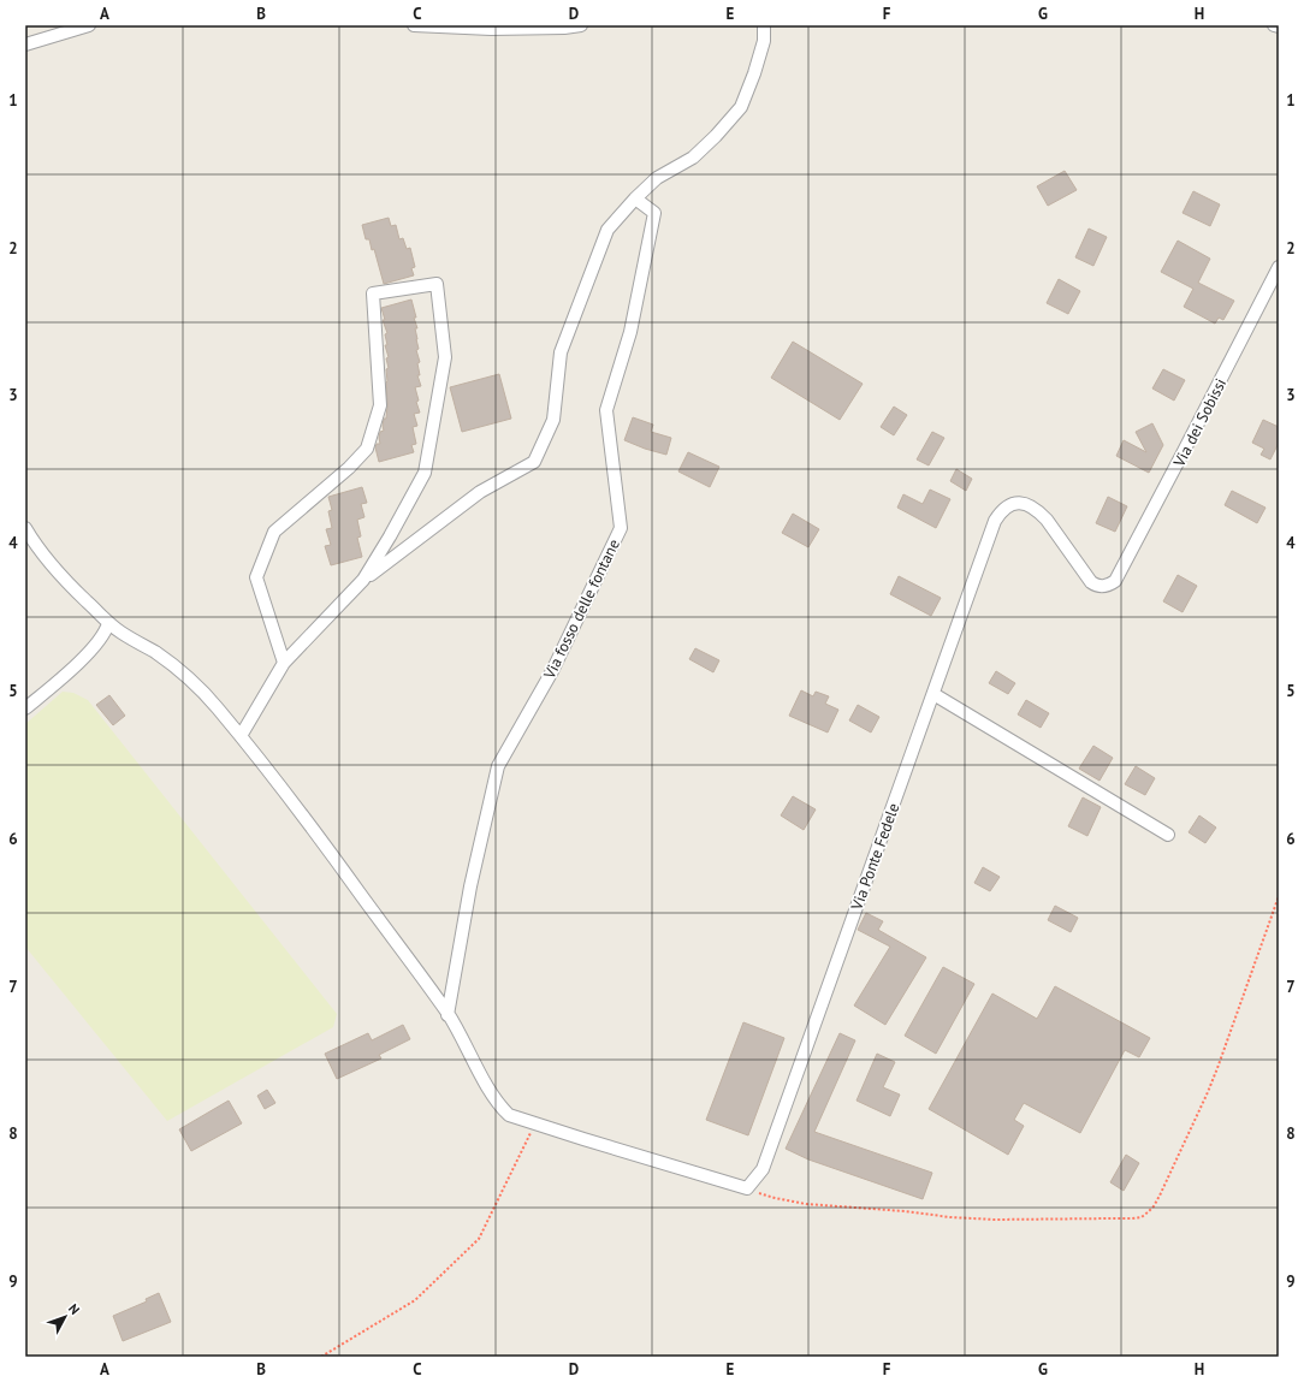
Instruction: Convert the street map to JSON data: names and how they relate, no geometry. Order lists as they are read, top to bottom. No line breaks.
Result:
{"streets":{"street":["Via dei Sobissi","Via fosso delle fontane","Via Ponte Fedele"]},"crossings":[["Via dei Sobissi","Via Ponte Fedele"]],"north":"top right","grid":{"columns":["A","B","C","D","E","F","G","H"],"rows":["1","2","3","4","5","6","7","8","9"]}}
